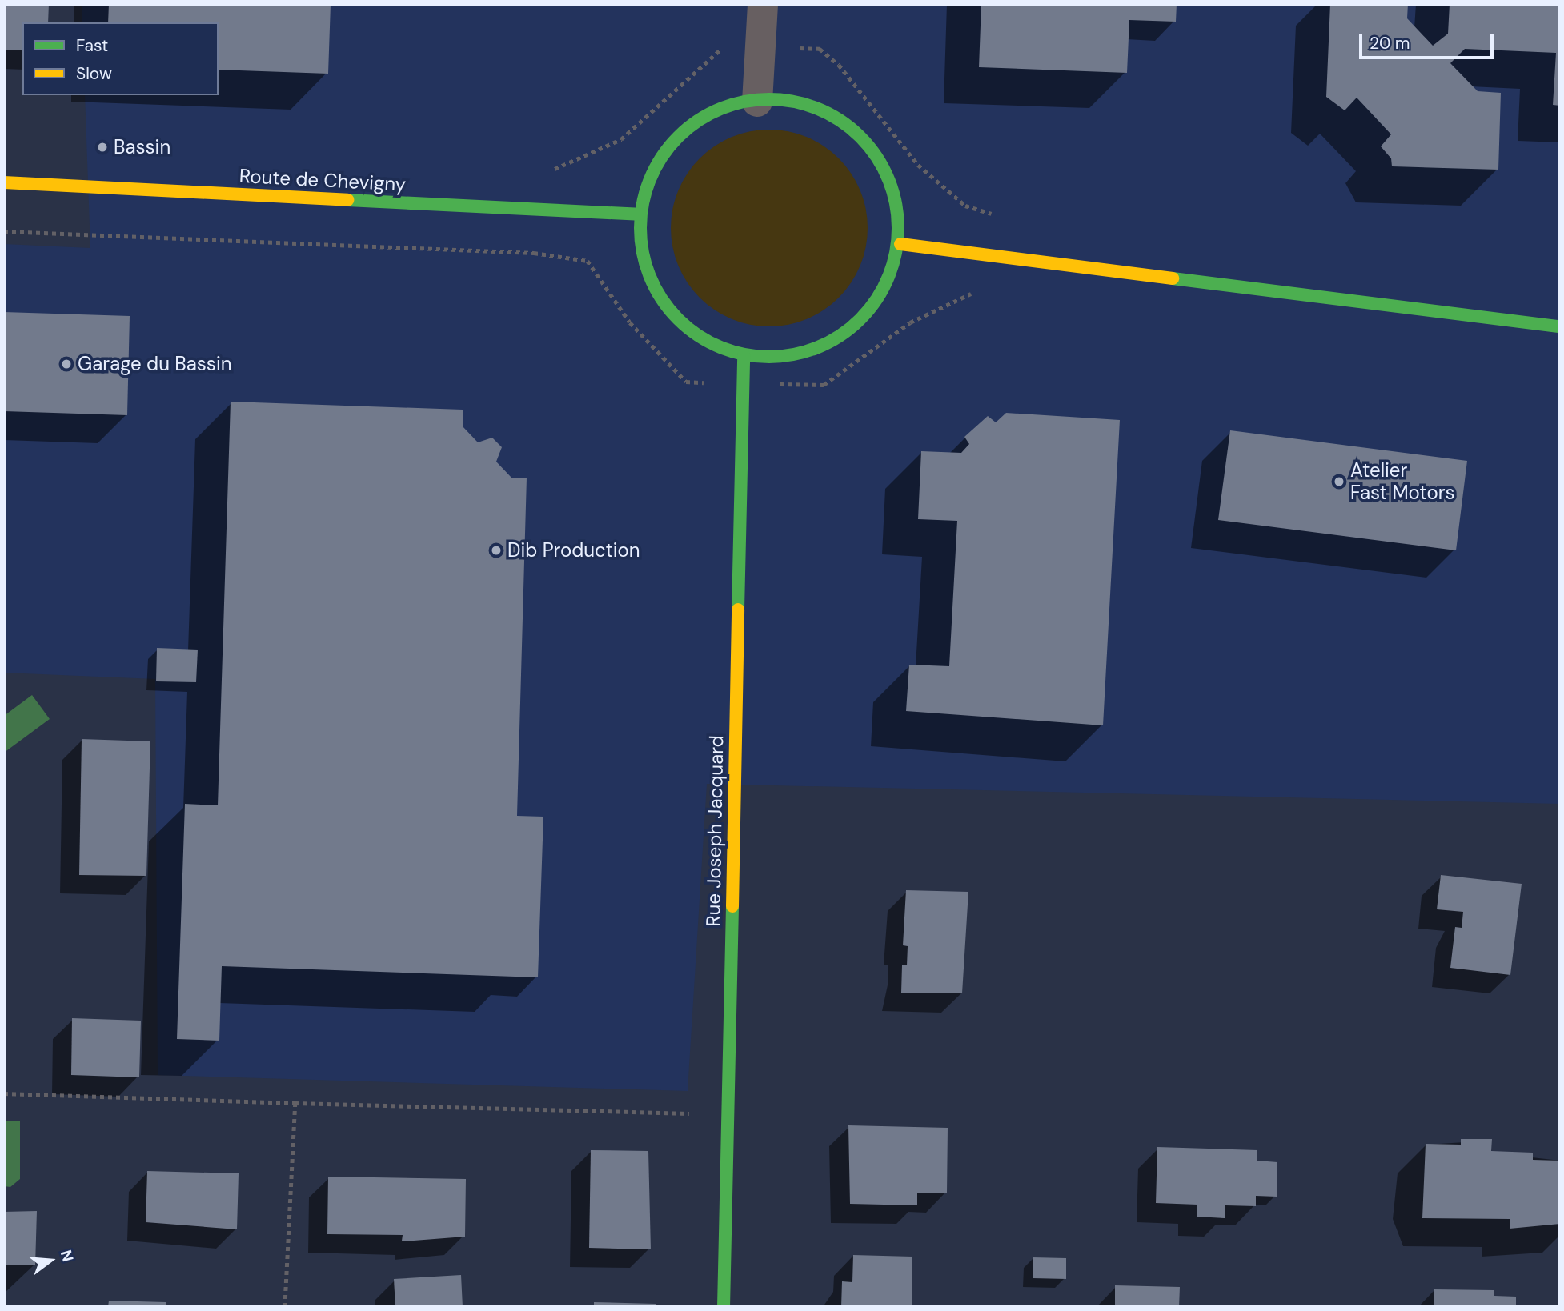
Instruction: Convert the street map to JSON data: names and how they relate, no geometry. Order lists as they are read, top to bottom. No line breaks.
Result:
{"streets":{"street":["Route de Chevigny","Rue Joseph Jacquard"]},"places":["Bassin","Garage du Bassin","Atelier Fast Motors","Dib Production"],"legend":["Fast","Slow"],"scale_bar":"20 m","north":"right"}
